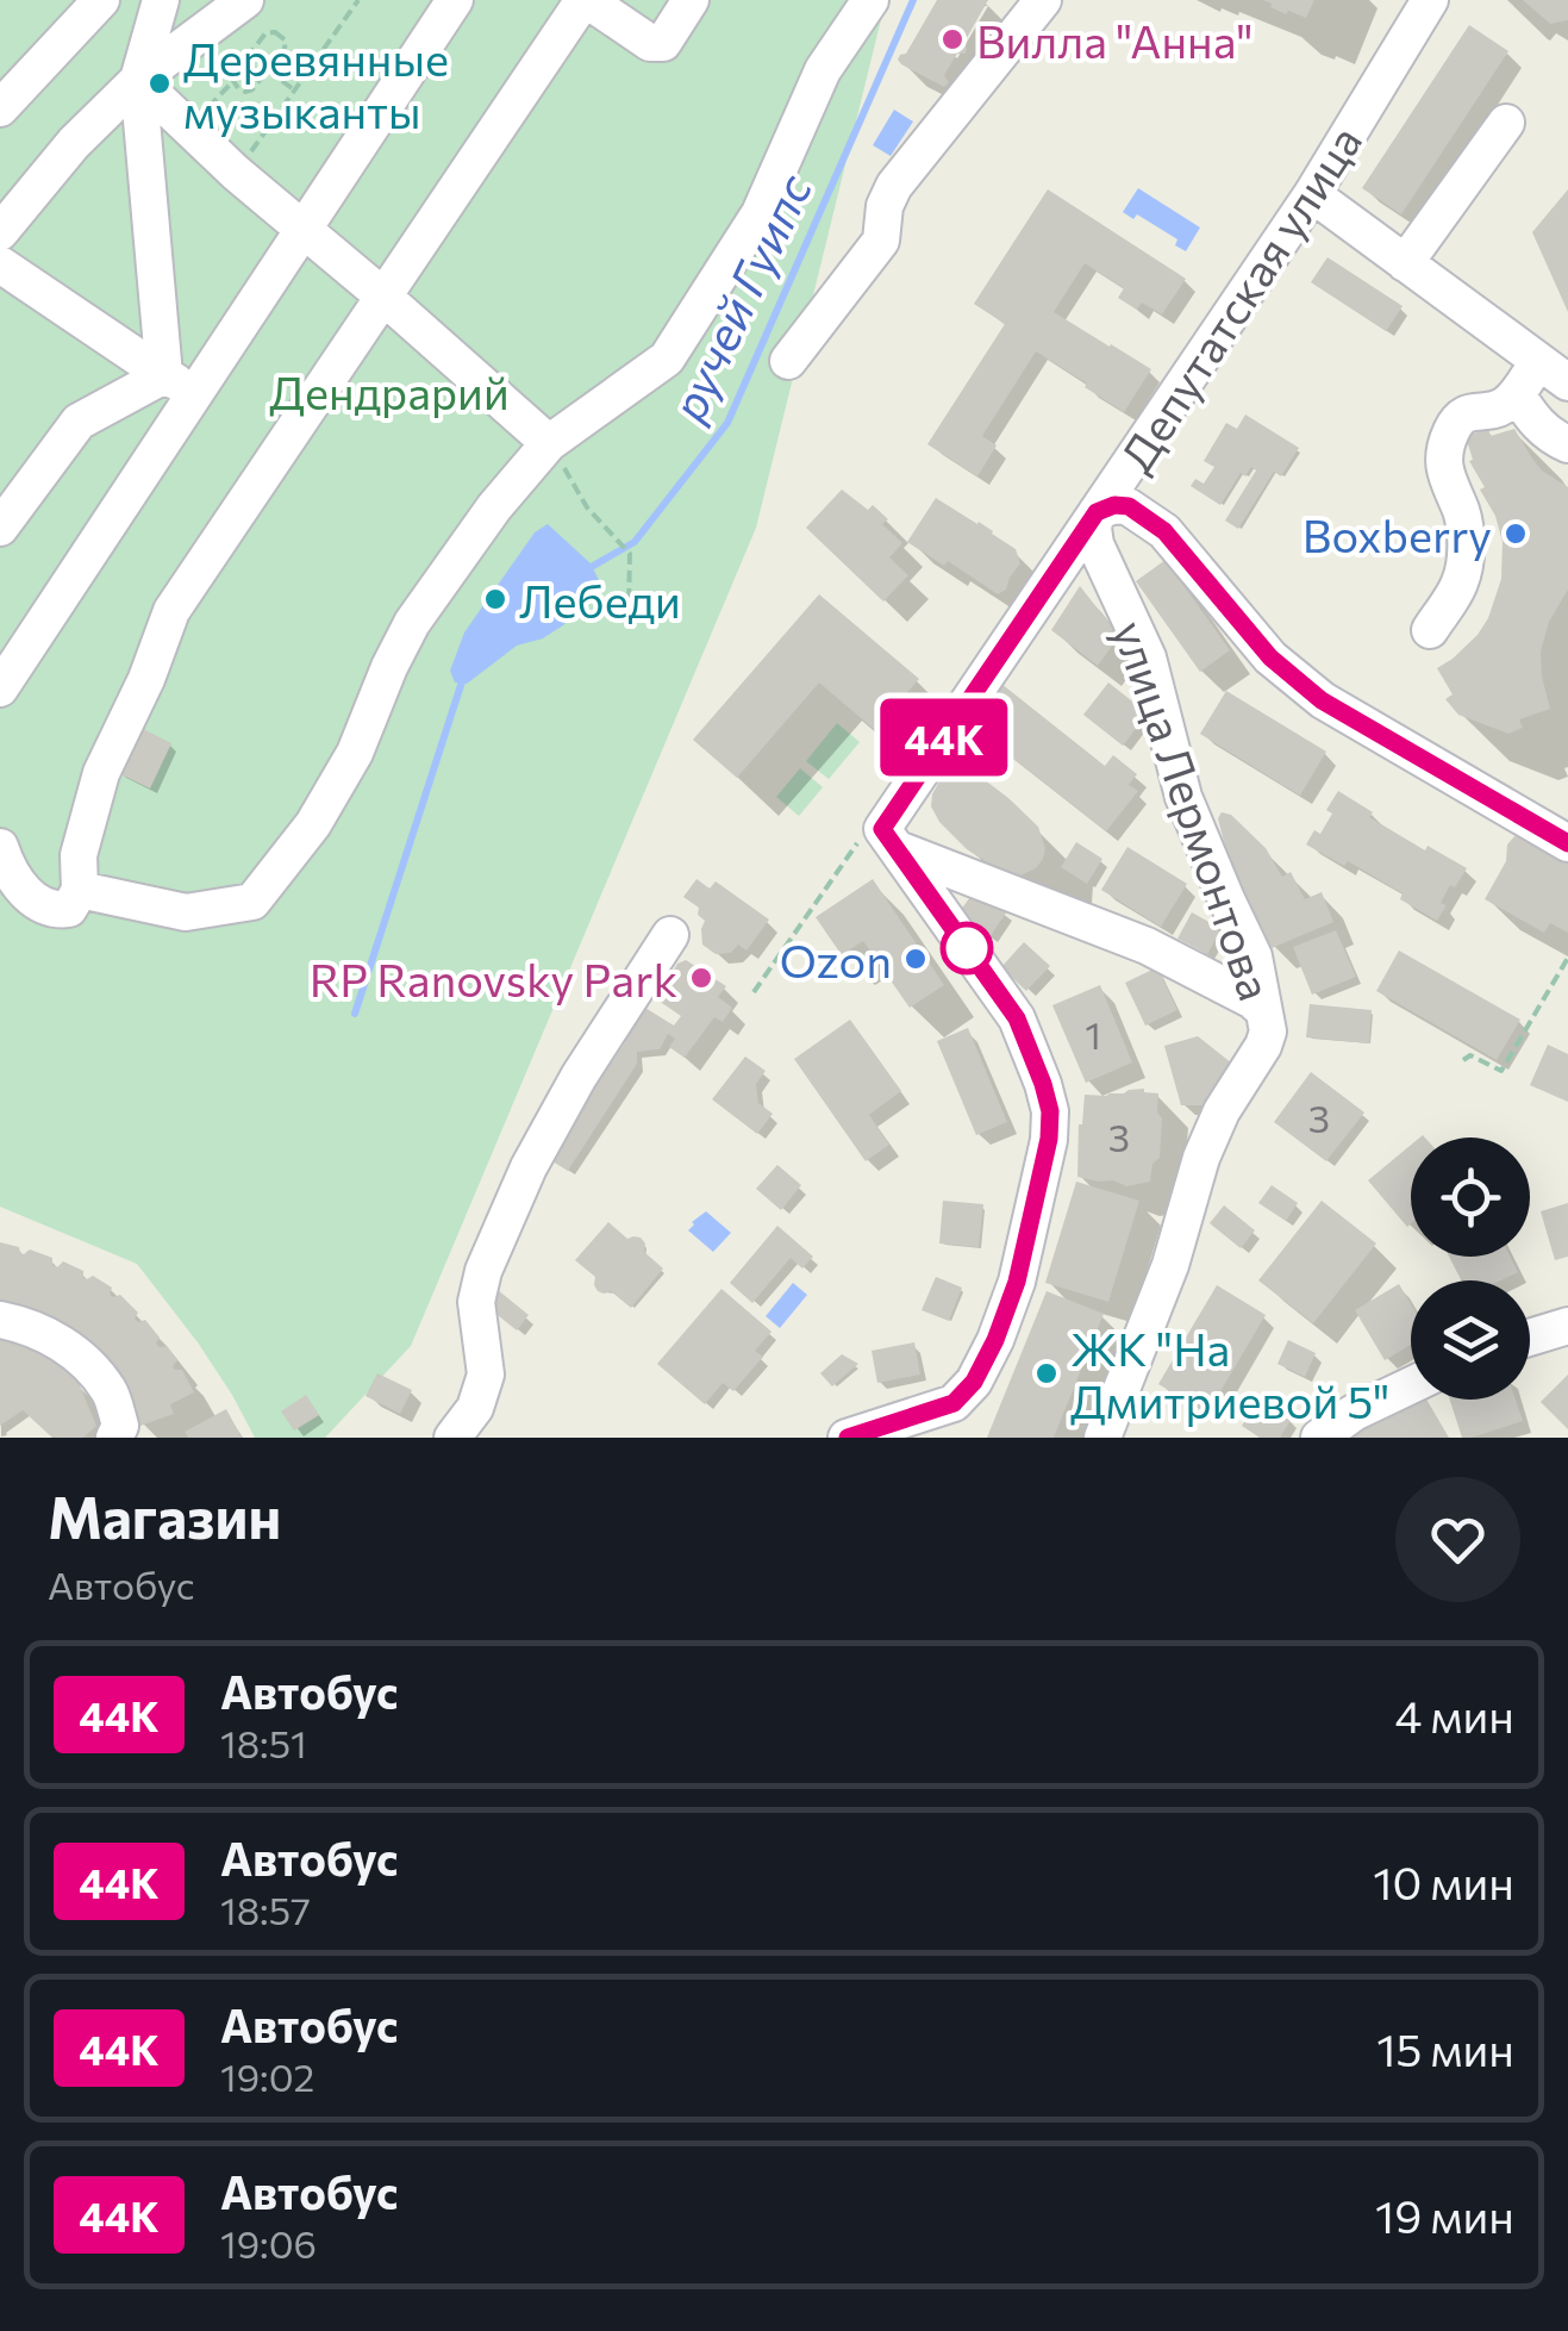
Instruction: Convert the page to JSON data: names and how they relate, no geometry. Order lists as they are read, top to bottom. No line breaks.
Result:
{"streets":{"street":["Депутатская улица","улица Лермонтова"]},"crossings":[["Депутатская улица","улица Лермонтова"]],"water":["ручей Гуипс"],"parks":["Дендрарий"],"places":["Вилла \"Анна\"","Деревянные музыканты","Boxberry","Лебеди","Ozon","RP Ranovsky Park","ЖК \"На Дмитриевой 5\""],"lines":["bus line 44К"],"house_numbers":["1","3","3"],"page":{"on_map":"44К","heading":["Магазин","Автобус"],"list":[{"mark":"44К","name":"Автобус","note":"18:51","value":"4 мин"},{"mark":"44К","name":"Автобус","note":"18:57","value":"10 мин"},{"mark":"44К","name":"Автобус","note":"19:02","value":"15 мин"},{"mark":"44К","name":"Автобус","note":"19:06","value":"19 мин"}]}}
